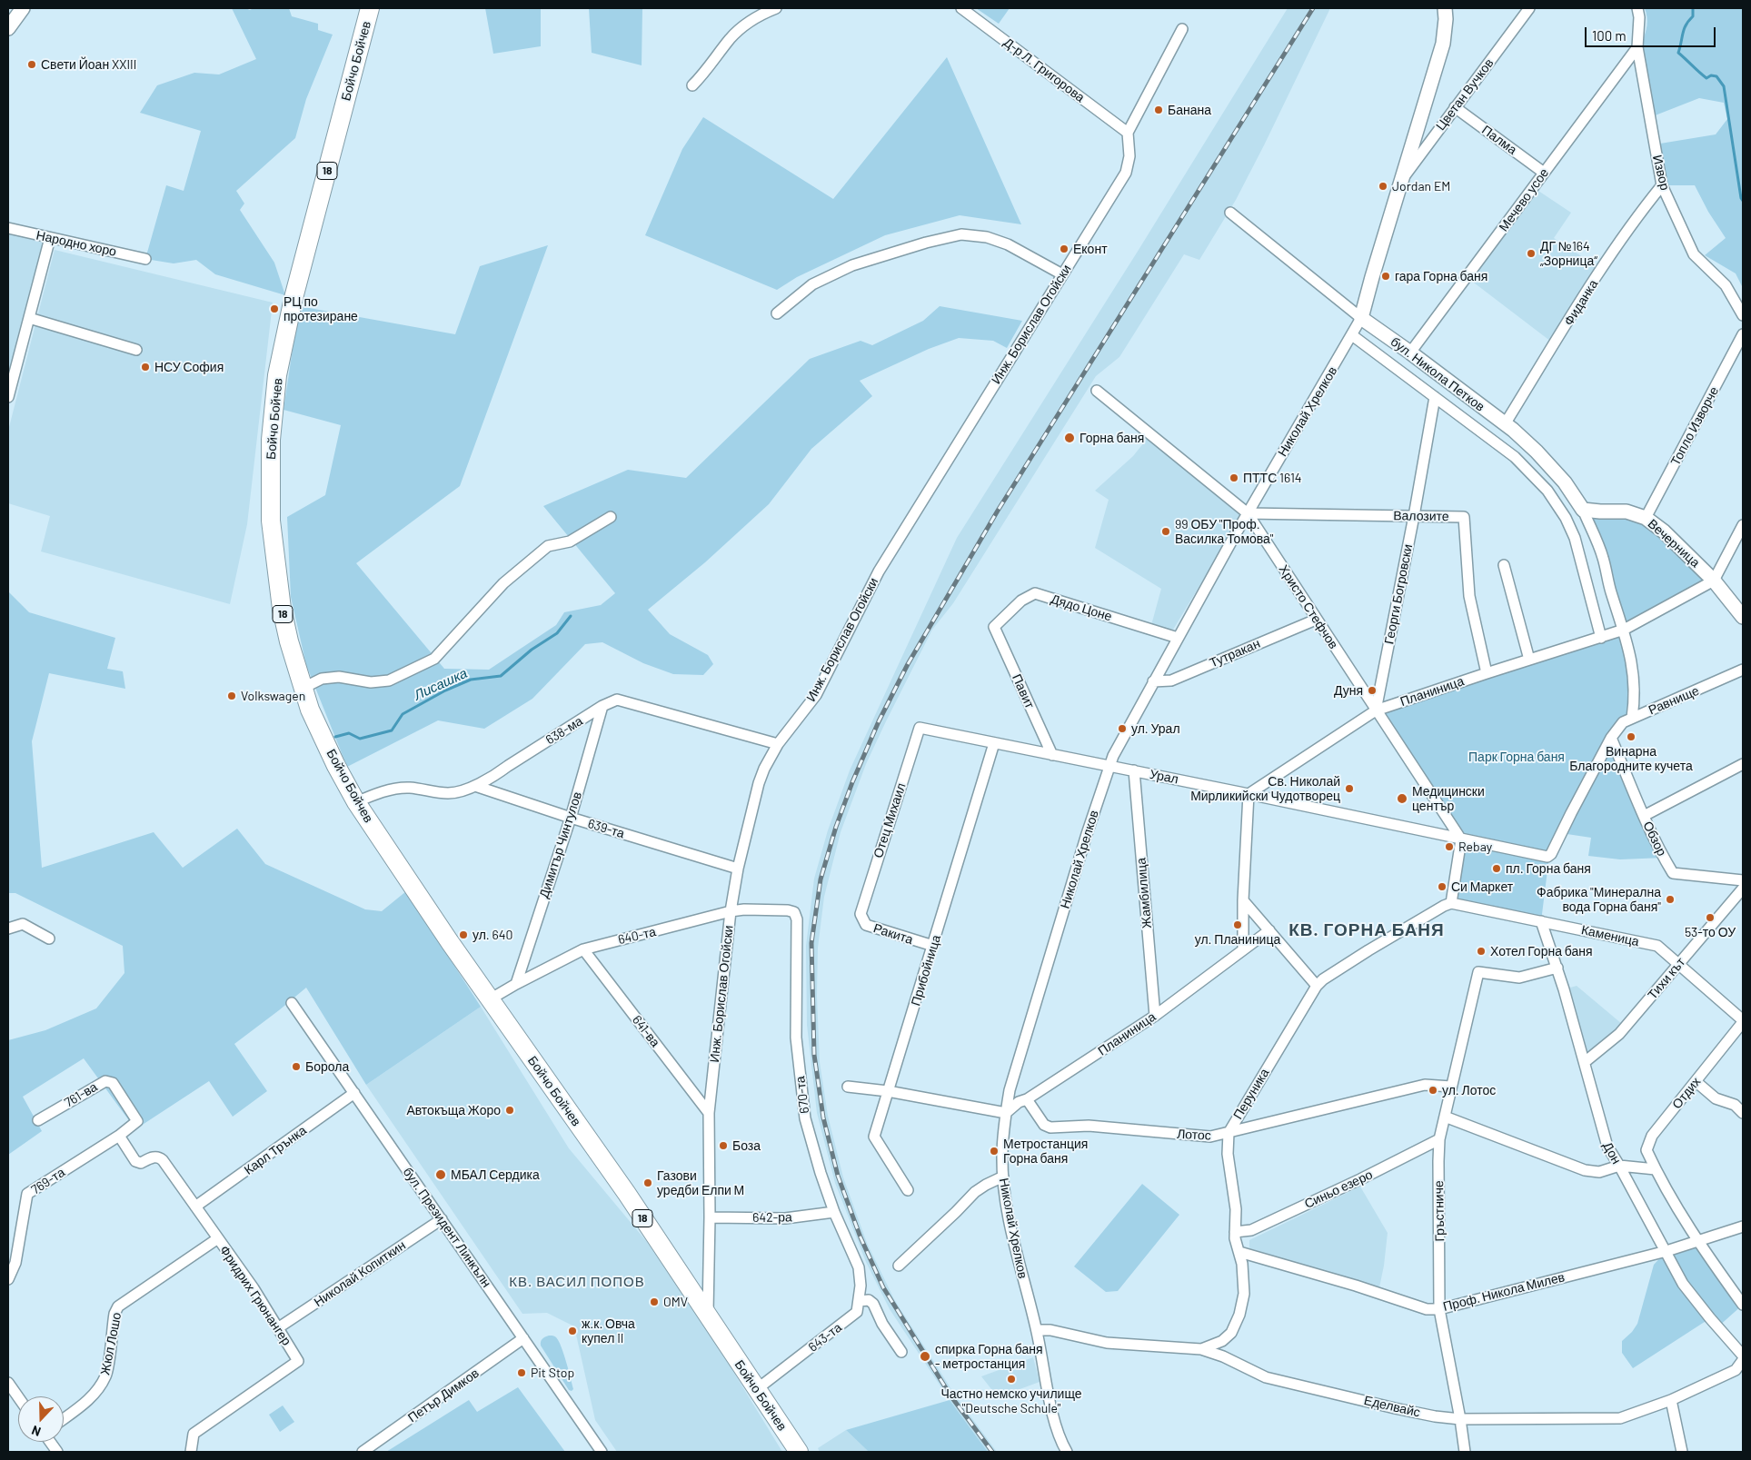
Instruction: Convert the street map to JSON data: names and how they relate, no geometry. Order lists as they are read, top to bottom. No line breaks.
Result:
{"streets":{"highway":["Бойчо Бойчев","18"],"street":["Д-р Л. Григорова","Цветан Вучков","Палма","Извор","Мечево усое","Народно хоро","Фиданка","Инж. Борислав Огойски","бул. Никола Петков","Николай Хрелков","Топло Изворче","Валозите","Вечерница","Георги Богровски","Христо Стефчов","Дядо Цоне","Тутракан","Павит","Планиница","Равнище","638-ма","Урал","Отец Михаил","639-та","Обзор","Димитър Чинтулов","Жамбилица","Ракита","640-та","Каменица","Прибойница","Тихи кът","641-ва","Отдих","Перуника","761-ва","670-та","Лотос","Карл Трънка","Дон","769-та","Синьо езеро","Гръстниче","642-ра","бул. Президент Линкълн","Николай Копиткин","Проф. Никола Милев","Фридрих Грюнангер","643-та","Жюл Лошо","Петър Димков","Еделвайс"]},"crossings":[["Бойчо Бойчев","Инж. Борислав Огойски"],["Бойчо Бойчев","638-ма"],["Бойчо Бойчев","640-та"],["Бойчо Бойчев","643-та"],["Д-р Л. Григорова","Инж. Борислав Огойски"],["Цветан Вучков","Палма"],["Палма","Мечево усое"],["Извор","Мечево усое"],["Извор","Фиданка"],["Мечево усое","бул. Никола Петков"],["Фиданка","бул. Никола Петков"],["Инж. Борислав Огойски","638-ма"],["Инж. Борислав Огойски","639-та"],["Инж. Борислав Огойски","640-та"],["Инж. Борислав Огойски","641-ва"],["Инж. Борислав Огойски","642-ра"],["бул. Никола Петков","Николай Хрелков"],["бул. Никола Петков","Вечерница"],["бул. Никола Петков","Георги Богровски"],["бул. Никола Петков","Планиница"],["бул. Никола Петков","Равнище"],["Николай Хрелков","Валозите"],["Николай Хрелков","Христо Стефчов"],["Николай Хрелков","Дядо Цоне"],["Николай Хрелков","Тутракан"],["Николай Хрелков","Планиница"],["Николай Хрелков","Урал"],["Николай Хрелков","Еделвайс"],["Топло Изворче","Вечерница"],["Валозите","Георги Богровски"],["Валозите","Христо Стефчов"],["Валозите","Планиница"],["Вечерница","Планиница"],["Георги Богровски","Христо Стефчов"],["Георги Богровски","Планиница"],["Христо Стефчов","Тутракан"],["Христо Стефчов","Планиница"],["Христо Стефчов","Равнище"],["Христо Стефчов","Урал"],["Дядо Цоне","Павит"],["Павит","Урал"],["Планиница","Урал"],["Планиница","Жамбилица"],["Планиница","Лотос"],["Равнище","Урал"],["Равнище","Обзор"],["638-ма","639-та"],["638-ма","Димитър Чинтулов"],["Урал","Отец Михаил"],["Урал","Жамбилица"],["Урал","Прибойница"],["Отец Михаил","Ракита"],["639-та","Димитър Чинтулов"],["Димитър Чинтулов","640-та"],["Ракита","Прибойница"],["640-та","641-ва"],["640-та","670-та"],["Каменица","Тихи кът"],["Каменица","Отдих"],["Каменица","Перуника"],["Каменица","Дон"],["Тихи кът","Дон"],["Перуника","Лотос"],["Перуника","Синьо езеро"],["Перуника","Проф. Никола Милев"],["Перуника","Еделвайс"],["761-ва","769-та"],["761-ва","Фридрих Грюнангер"],["670-та","642-ра"],["670-та","643-та"],["Лотос","Гръстниче"],["Карл Трънка","бул. Президент Линкълн"],["Карл Трънка","Фридрих Грюнангер"],["Дон","Гръстниче"],["Дон","Проф. Никола Милев"],["769-та","Фридрих Грюнангер"],["Синьо езеро","Гръстниче"],["Гръстниче","Проф. Никола Милев"],["Гръстниче","Еделвайс"],["бул. Президент Линкълн","Николай Копиткин"],["бул. Президент Линкълн","Петър Димков"],["Николай Копиткин","Фридрих Грюнангер"],["Фридрих Грюнангер","Жюл Лошо"]],"districts":["КВ. ГОРНА БАНЯ","КВ. ВАСИЛ ПОПОВ"],"water":["Лисашка"],"parks":["Парк Горна баня"],"places":["Свети Йоан XXIII","Банана","Jordan EM","Еконт","ДГ №164 „Зорница“","гара Горна баня","РЦ по протезиране","НСУ София","Горна баня","ПТТС 1614","99 ОБУ \"Проф. Василка Томова\"","Дуня","Volkswagen","ул. Урал","Винарна Благородните кучета","Св. Николай Мирликийски Чудотворец","Медицински център","Rebay","пл. Горна баня","Си Маркет","Фабрика \"Минерална вода Горна баня\"","53-то ОУ","ул. Планиница","ул. 640","Хотел Горна баня","Борола","ул. Лотос","Автокъща Жоро","Боза","Метростанция Горна баня","МБАЛ Сердика","Газови уредби Елпи М","OMV","ж.к. Овча купел II","спирка Горна баня - метростанция","Pit Stop","Частно немско училище \"Deutsche Schule\""],"scale_bar":"100 m","north":"bottom"}
